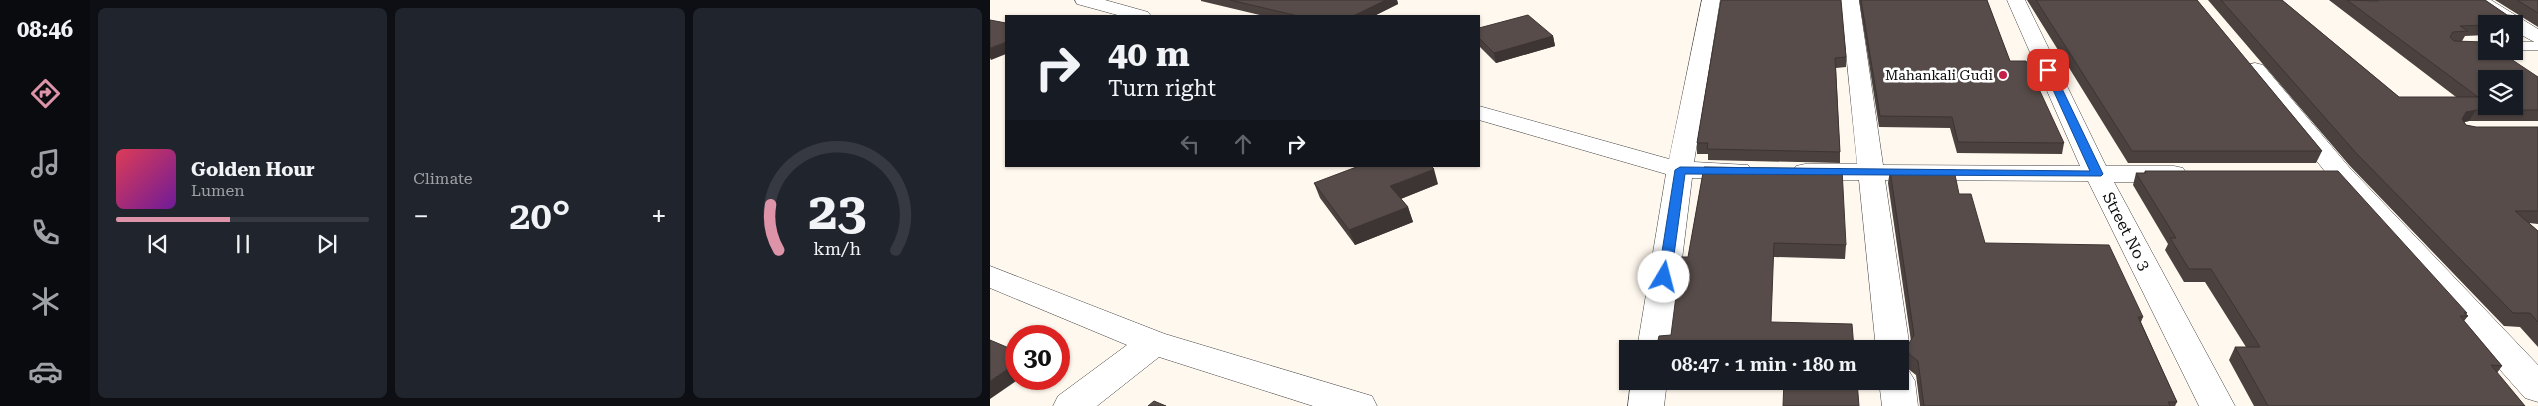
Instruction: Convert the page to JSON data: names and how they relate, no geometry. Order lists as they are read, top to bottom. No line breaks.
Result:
{"streets":{"street":["Street No 3"]},"places":["Mahankali Gudi"],"page":{"tabs":"08:46","tile":"Climate","turn":["40 m","Turn right"],"song":["Golden Hour","Lumen"],"heat":["−","20°","+"],"limit":"30","trip":"08:47 · 1 min · 180 m","gauge":["23","km/h"]}}
